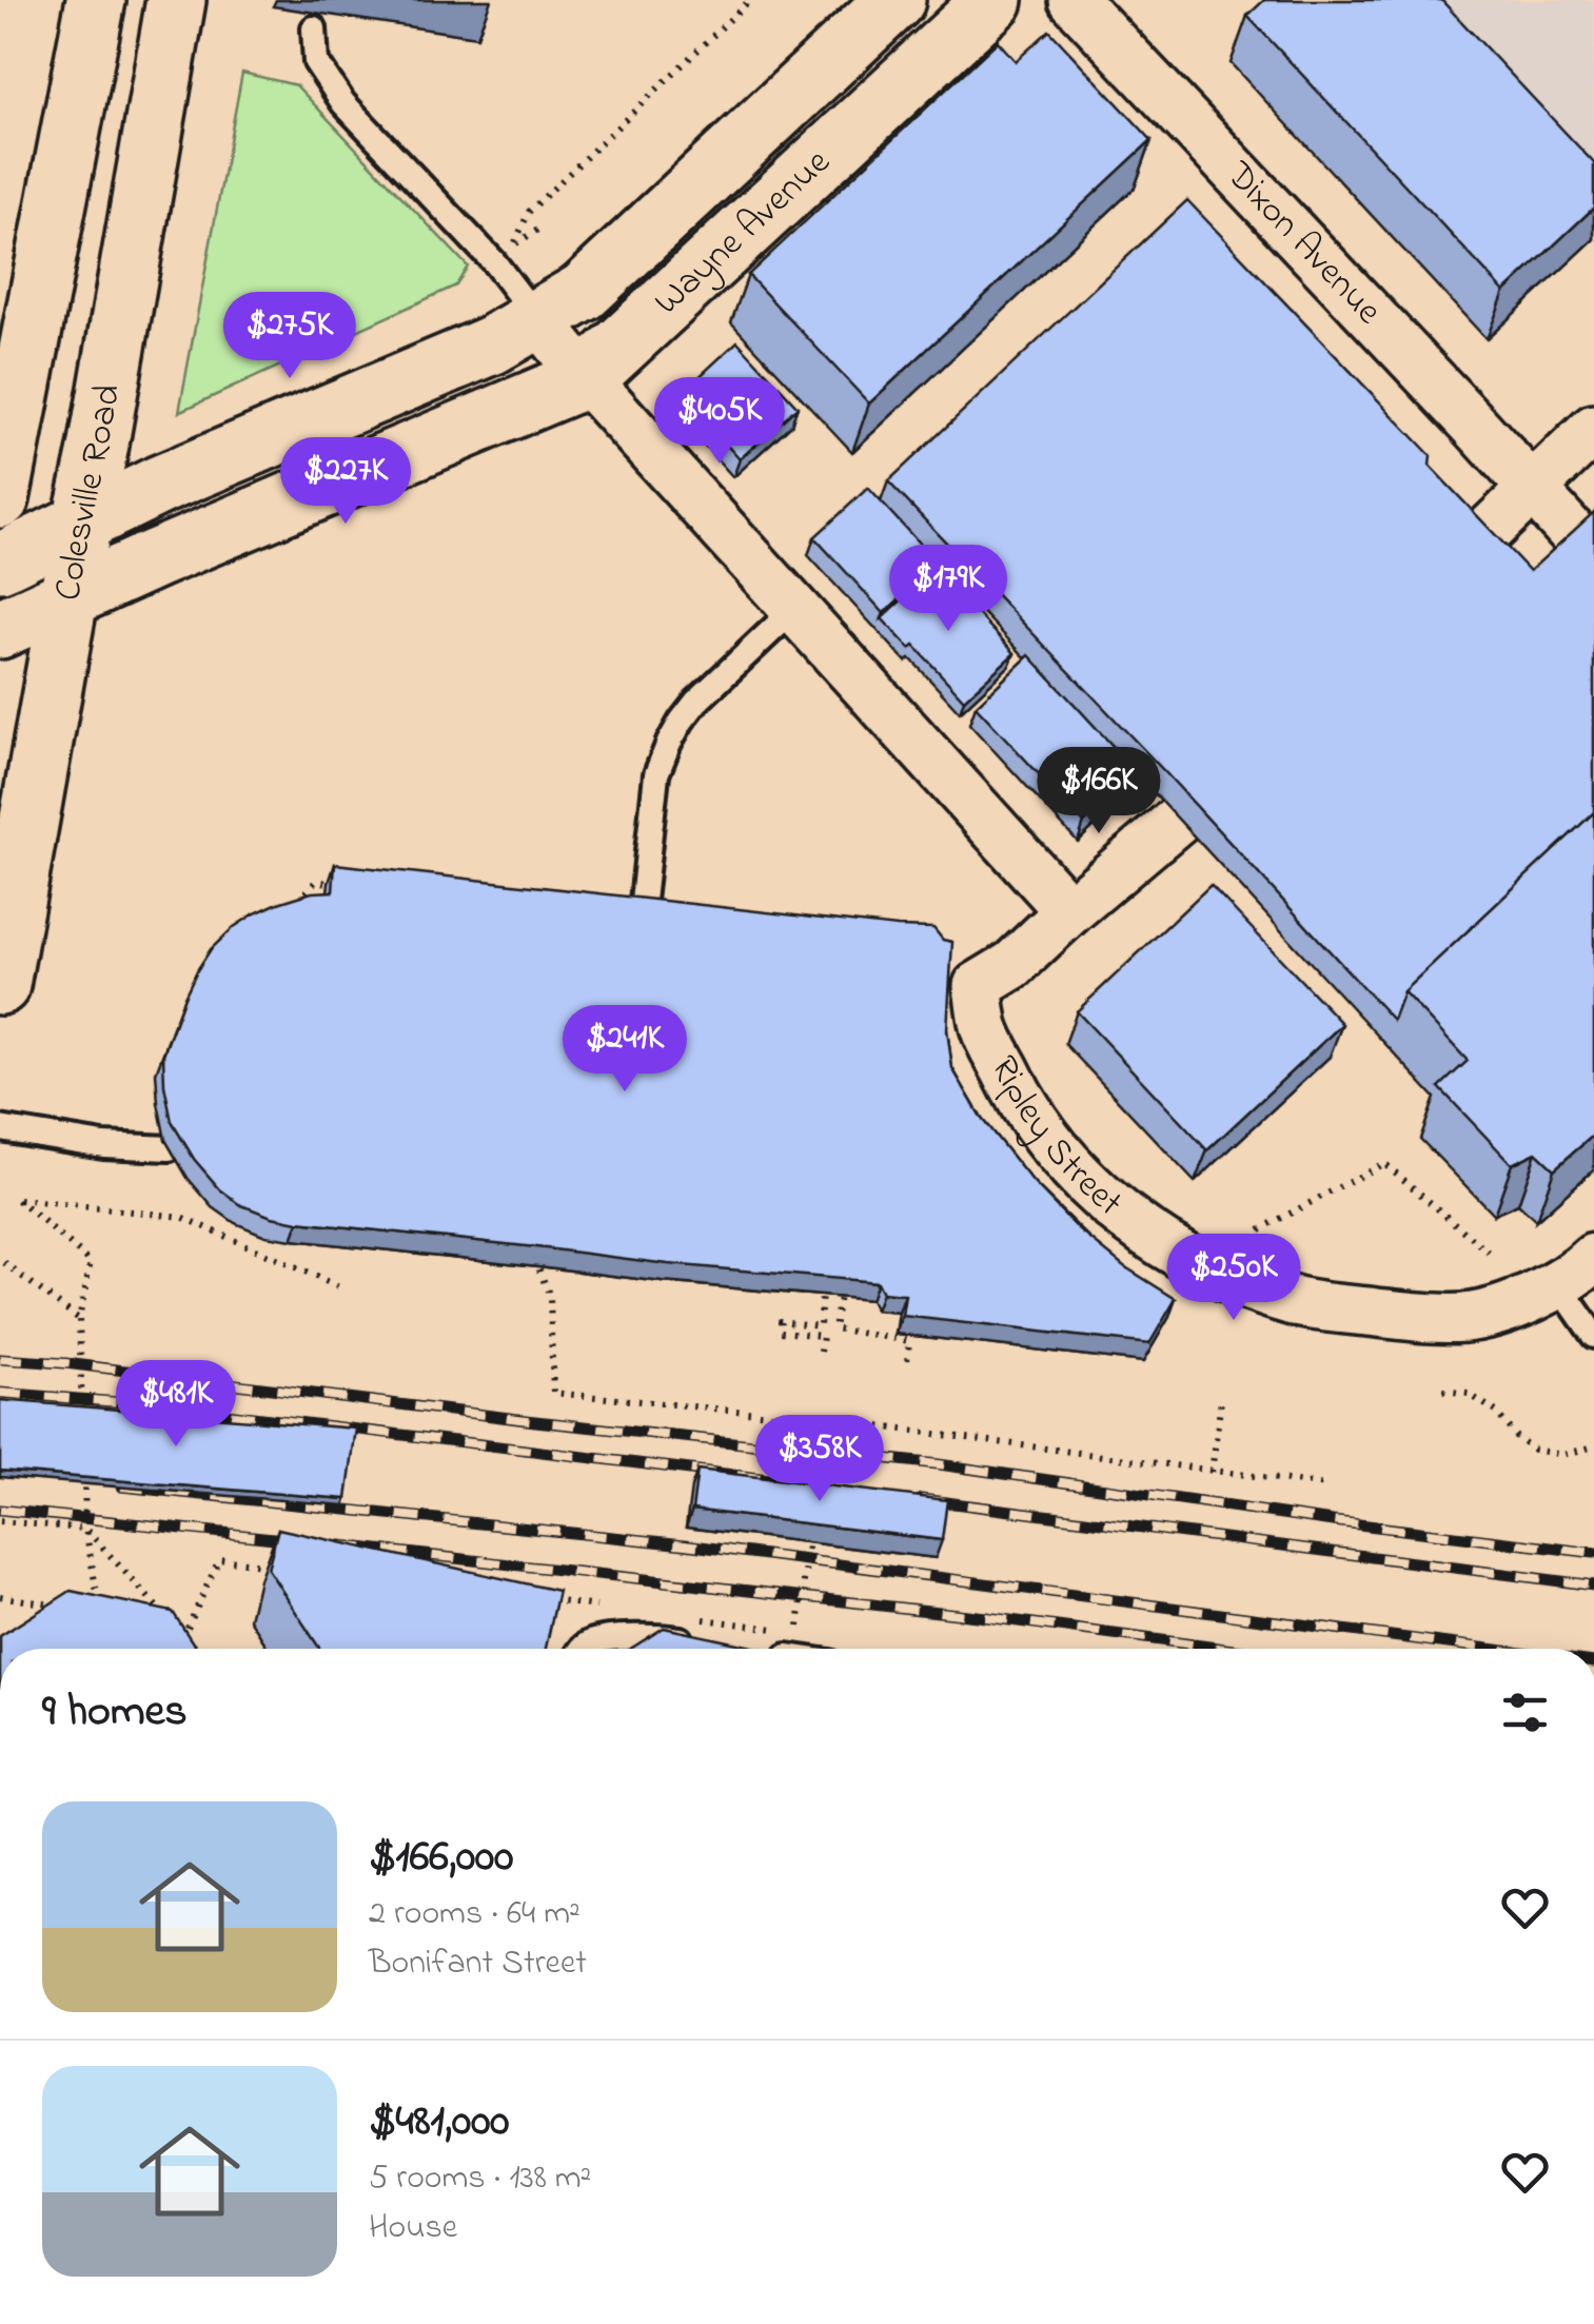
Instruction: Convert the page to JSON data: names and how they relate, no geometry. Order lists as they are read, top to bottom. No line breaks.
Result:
{"streets":{"street":["Wayne Avenue","Dixon Avenue","Colesville Road","Ripley Street"]},"crossings":[["Wayne Avenue","Colesville Road"]],"page":{"price":["$275K","$405K","$227K","$179K","$166K","$241K","$250K","$481K","$358K"],"heading":"9 homes","list":[{"name":"$166,000","note":"2 rooms · 64 m² · Bonifant Street"},{"name":"$481,000","note":"5 rooms · 138 m² · House"}]}}
